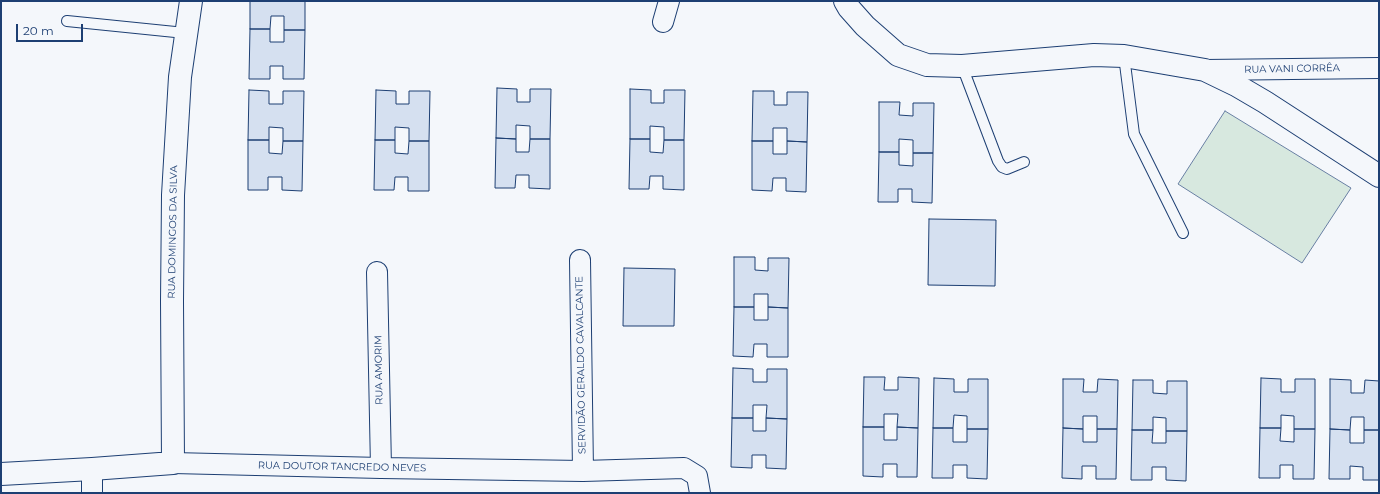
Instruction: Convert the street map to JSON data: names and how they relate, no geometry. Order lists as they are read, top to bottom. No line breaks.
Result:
{"streets":{"street":["RUA VANI CORRÊA","RUA DOMINGOS DA SILVA","SERVIDÃO GERALDO CAVALCANTE","RUA AMORIM","RUA DOUTOR TANCREDO NEVES"]},"crossings":[["RUA DOMINGOS DA SILVA","RUA DOUTOR TANCREDO NEVES"],["SERVIDÃO GERALDO CAVALCANTE","RUA DOUTOR TANCREDO NEVES"],["RUA AMORIM","RUA DOUTOR TANCREDO NEVES"]],"scale_bar":"20 m"}
